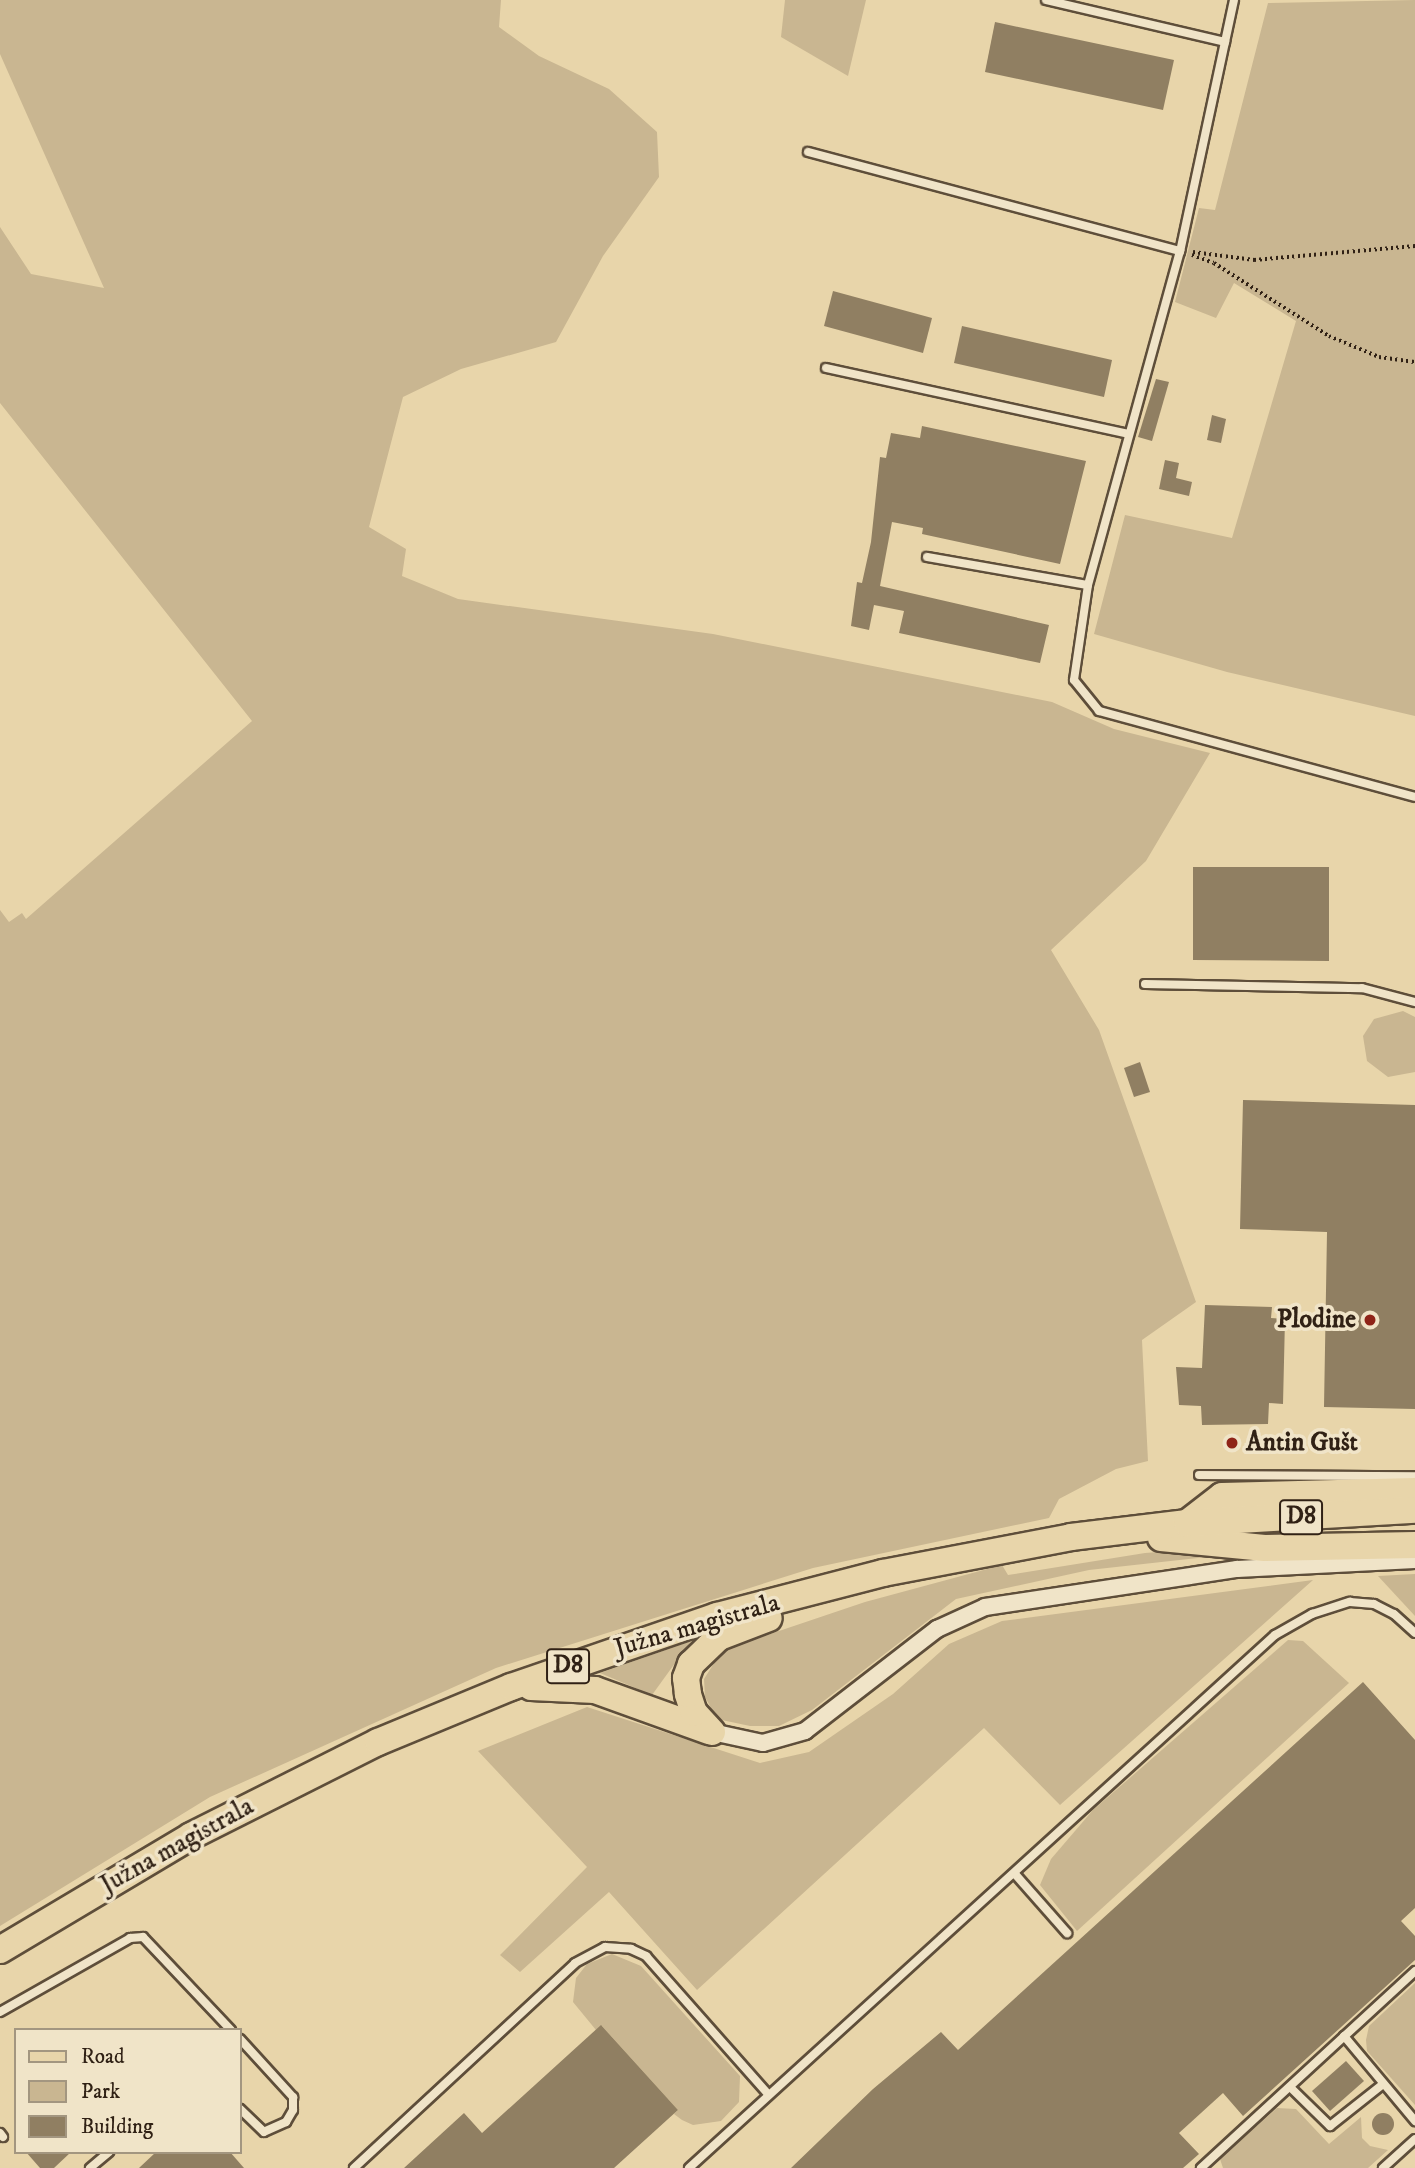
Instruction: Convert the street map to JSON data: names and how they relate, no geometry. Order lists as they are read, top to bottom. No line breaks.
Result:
{"streets":{"main road":["D8","Južna magistrala"]},"places":["Plodine","Antin Gušt"],"legend":["Road","Park","Building"]}
